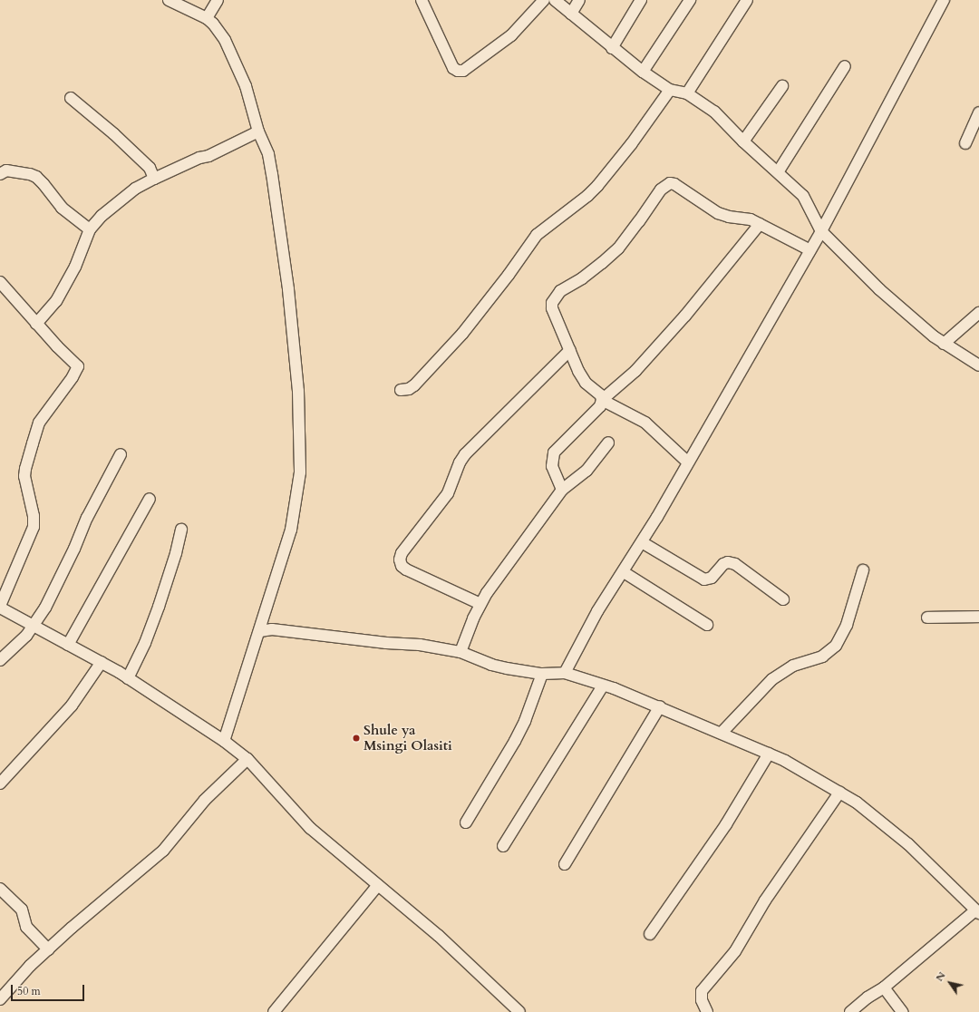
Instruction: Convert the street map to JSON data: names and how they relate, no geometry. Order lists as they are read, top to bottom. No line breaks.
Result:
{"places":["Shule ya Msingi Olasiti"],"scale_bar":"50 m","north":"top left"}
